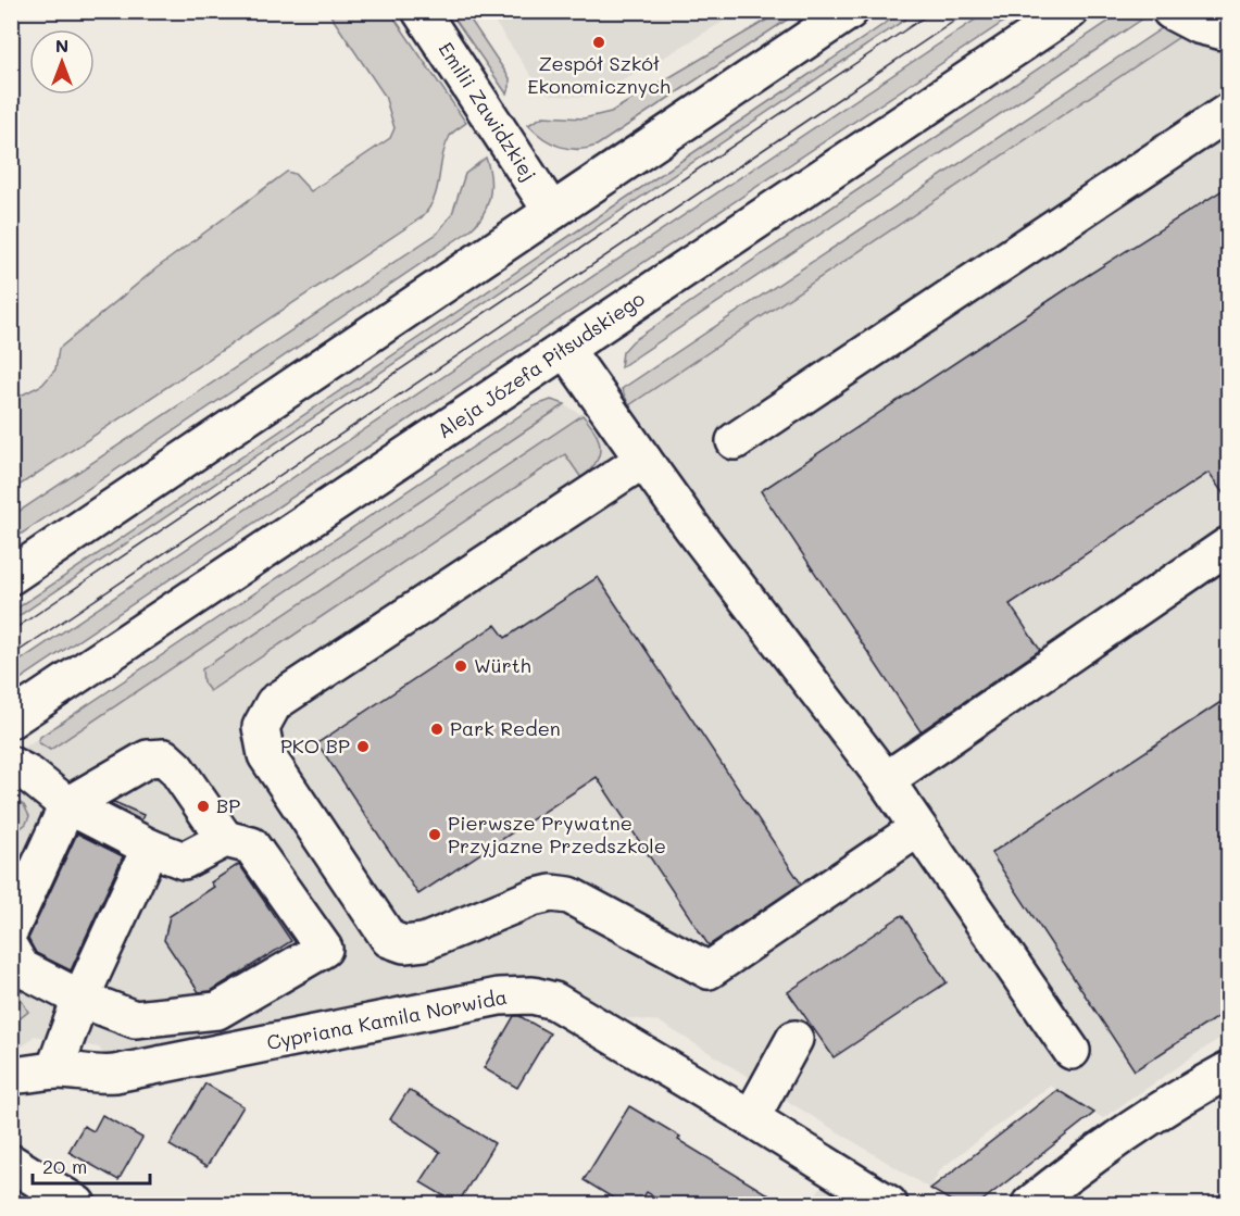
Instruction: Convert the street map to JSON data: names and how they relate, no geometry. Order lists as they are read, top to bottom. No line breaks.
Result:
{"streets":{"street":["Emilii Zawidzkiej","Aleja Józefa Piłsudskiego","Cypriana Kamila Norwida"]},"places":["Zespół Szkół Ekonomicznych","Würth","Park Reden","PKO BP","BP","Pierwsze Prywatne Przyjazne Przedszkole"],"scale_bar":"20 m","north":"top"}
